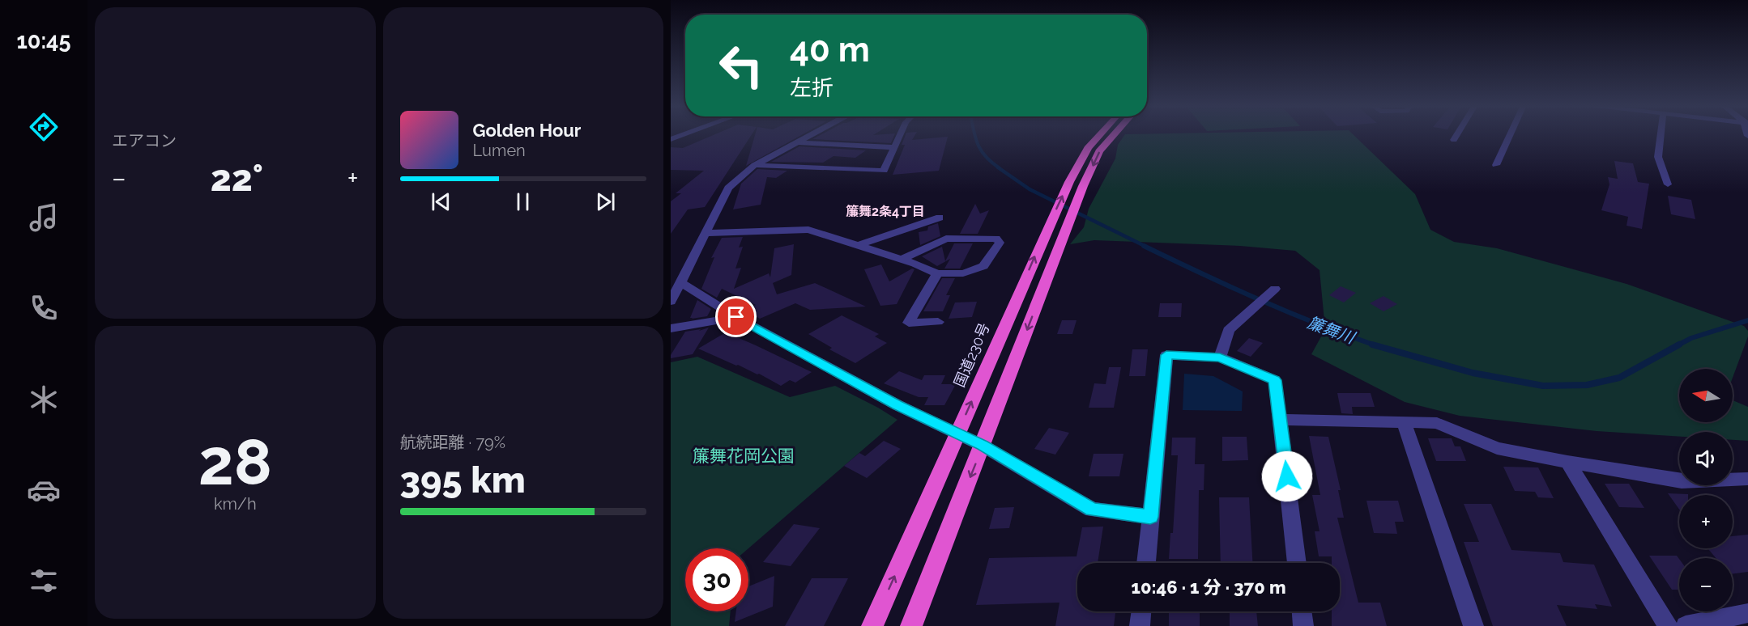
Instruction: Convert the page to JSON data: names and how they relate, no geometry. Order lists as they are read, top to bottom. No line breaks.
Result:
{"streets":{"highway":["国道230号"]},"districts":["簾舞2条4丁目"],"water":["簾舞川"],"parks":["簾舞花岡公園"],"north":"left","page":{"tabs":"10:45","tile":["エアコン",["28","km/h"],["航続距離 · 79%","395 km"]],"turn":["40 m","左折"],"song":["Golden Hour","Lumen"],"heat":["−","22°","+"],"map_buttons":["+","−"],"limit":"30","trip":"10:46 · 1 分 · 370 m"}}
